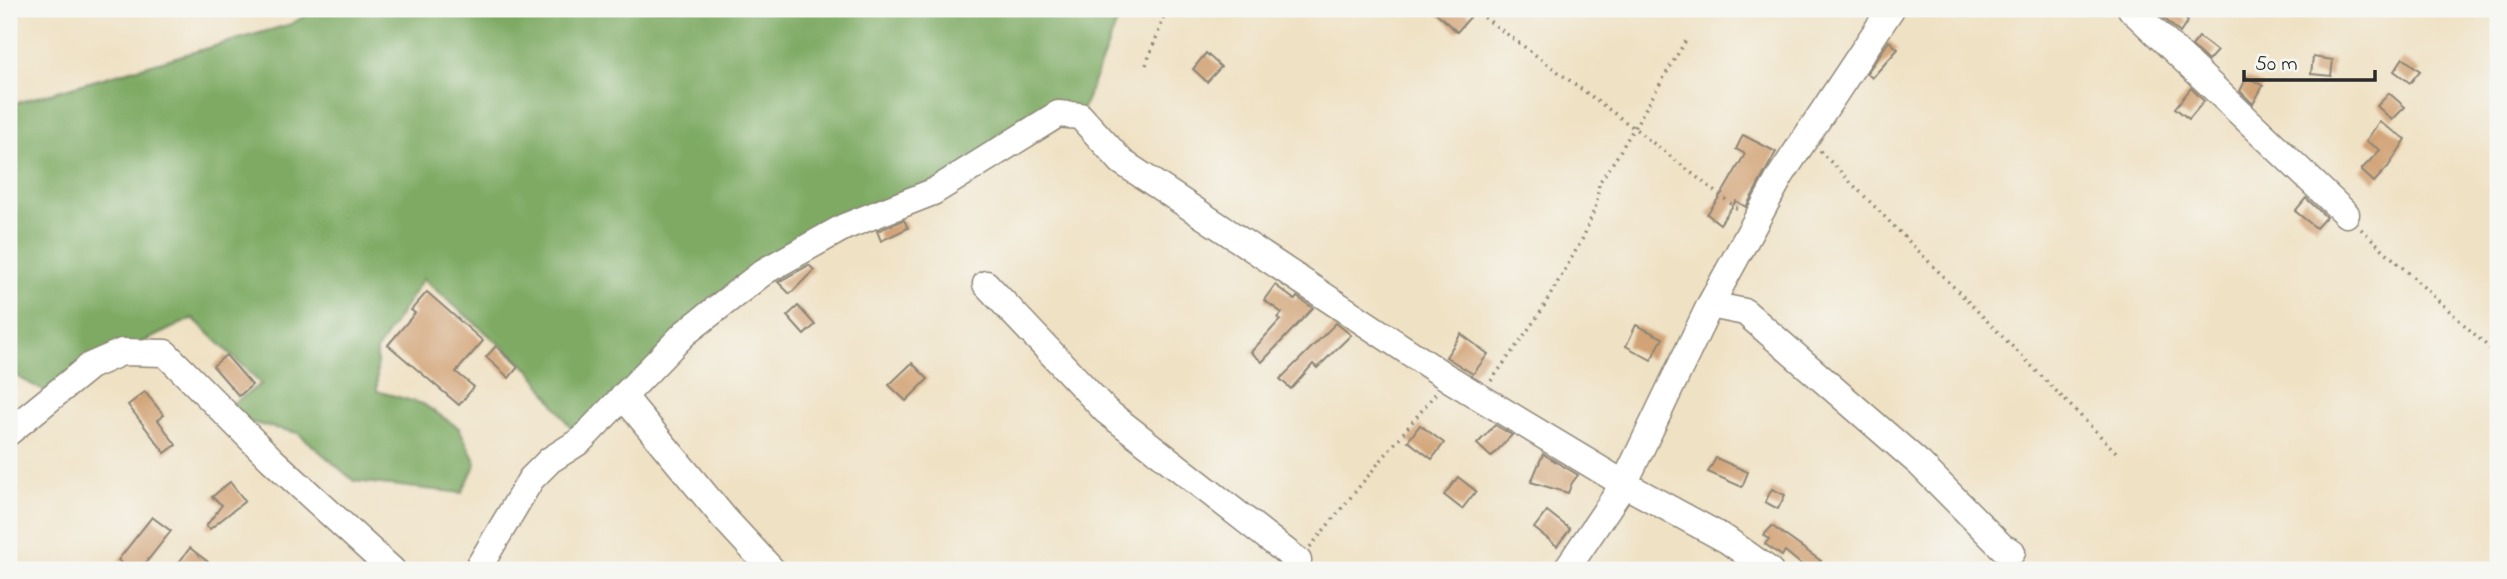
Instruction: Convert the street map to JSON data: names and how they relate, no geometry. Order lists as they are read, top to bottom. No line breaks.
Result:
{"scale_bar":"50 m"}
